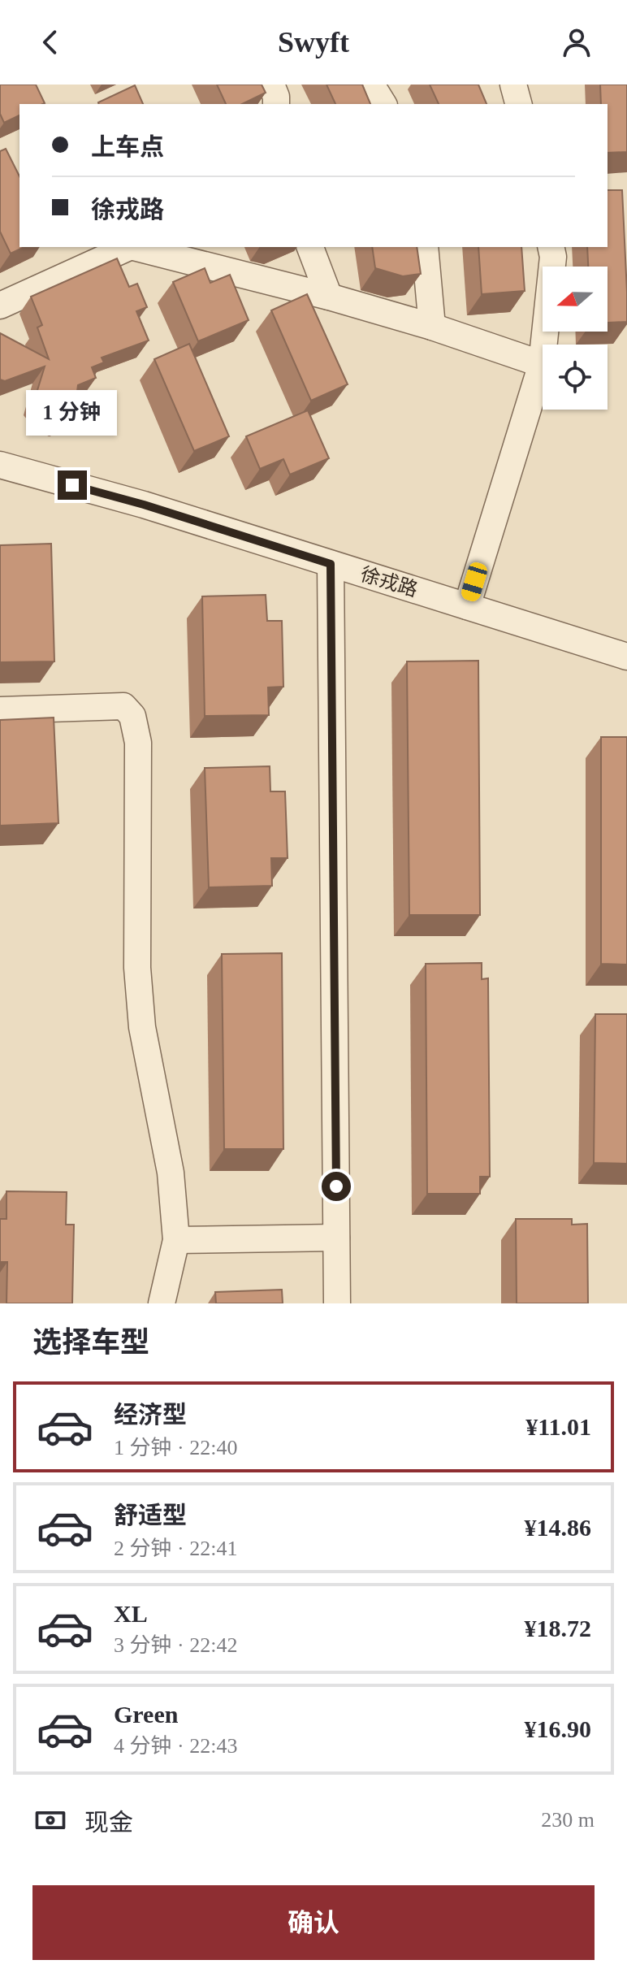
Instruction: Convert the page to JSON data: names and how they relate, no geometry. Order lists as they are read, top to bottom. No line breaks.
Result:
{"streets":{"street":["徐戎路"]},"north":"left","page":{"header":"Swyft","banner":["上车点","徐戎路"],"bubble":"1 分钟","heading":"选择车型","list":[{"name":"经济型","note":"1 分钟 · 22:40","value":"¥11.01"},{"name":"舒适型","note":"2 分钟 · 22:41","value":"¥14.86"},{"name":"XL","note":"3 分钟 · 22:42","value":"¥18.72"},{"name":"Green","note":"4 分钟 · 22:43","value":"¥16.90"}],"pay":["现金","230 m"],"buttons":"确认"}}
